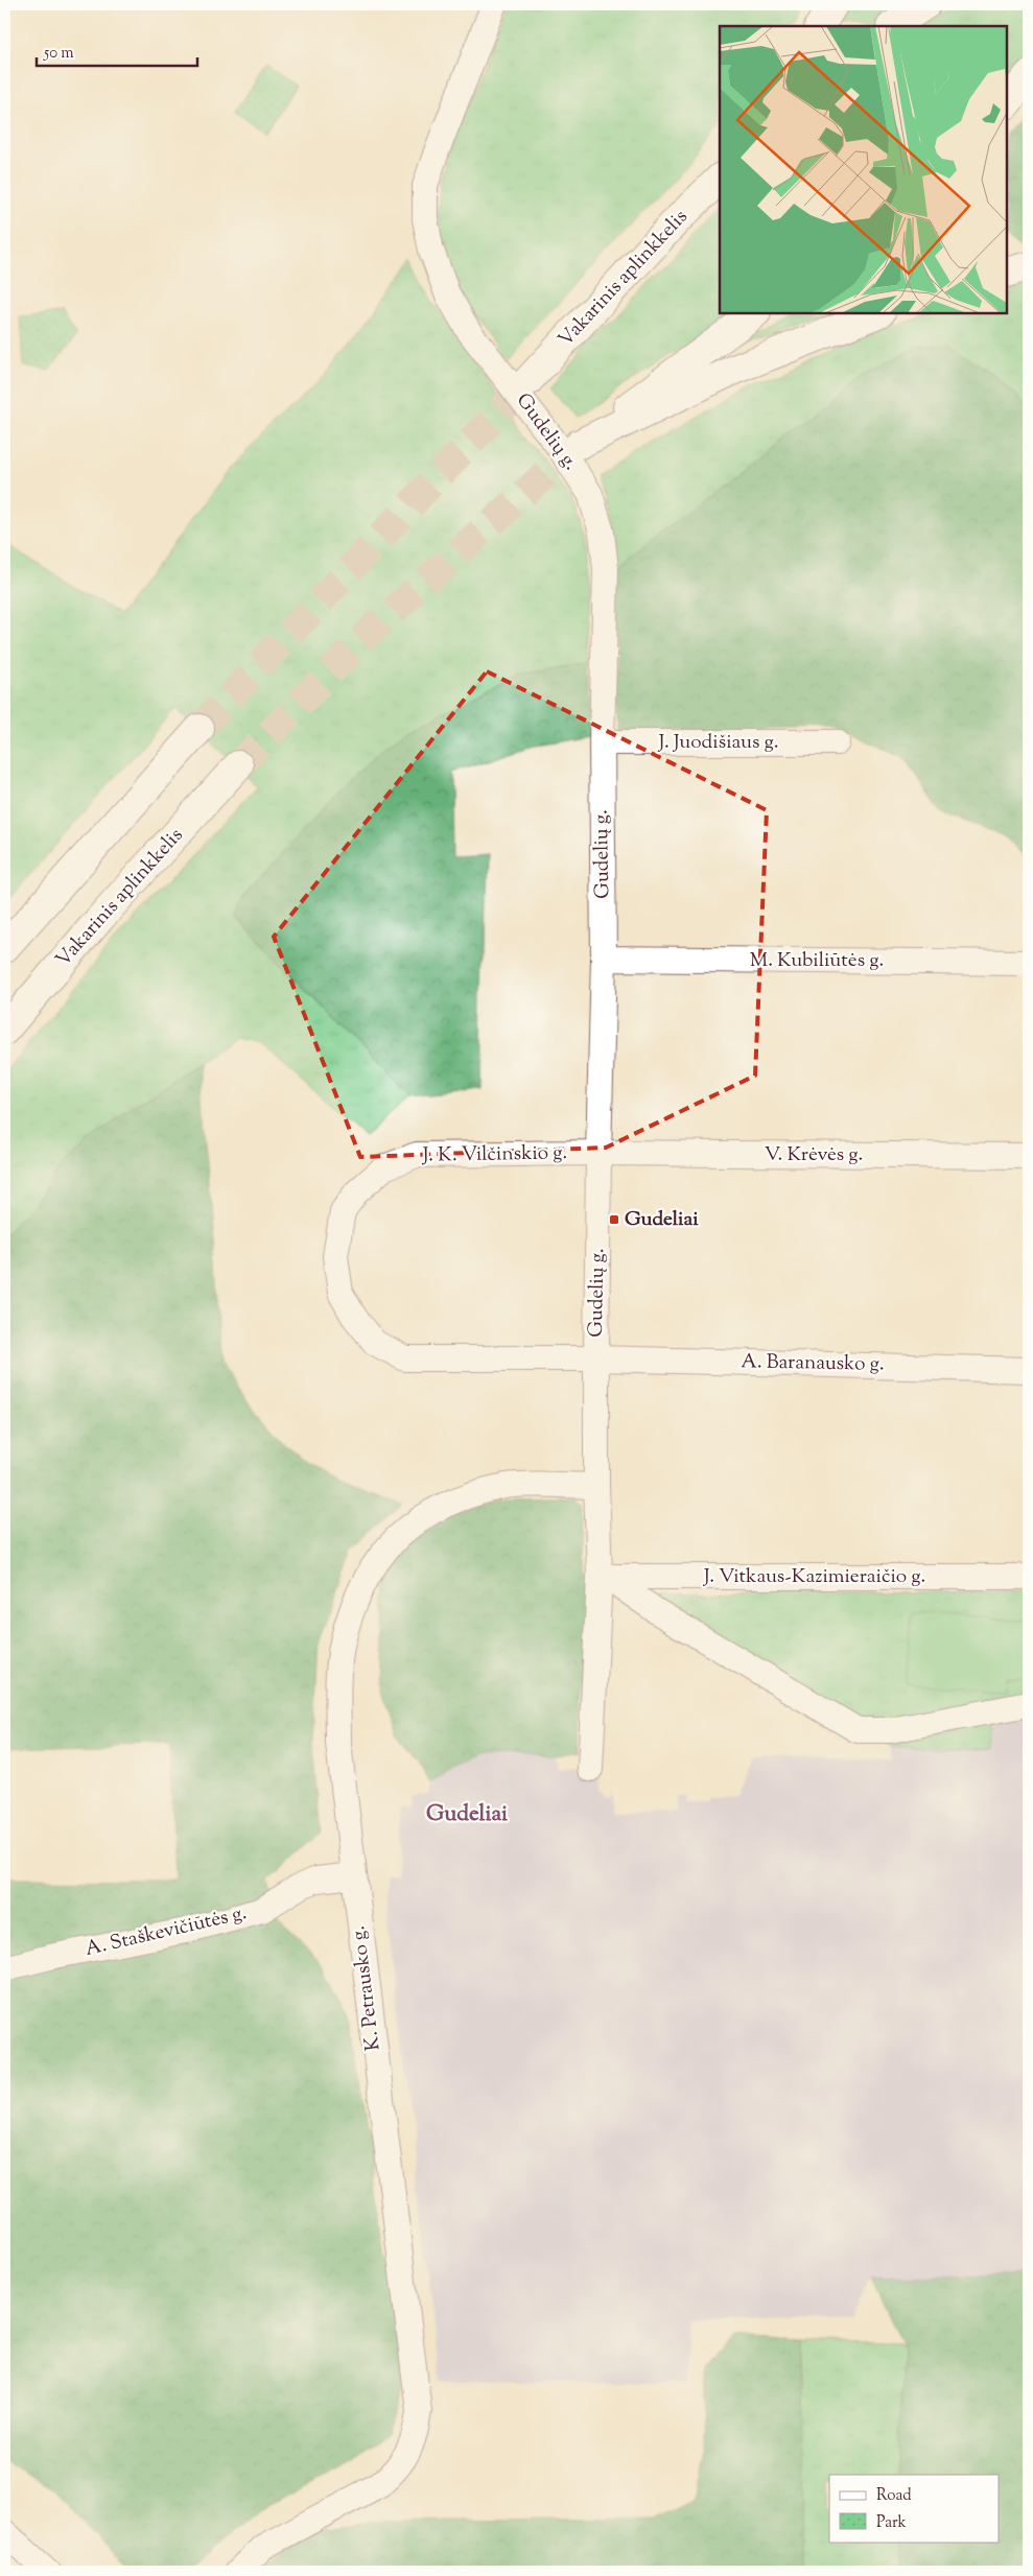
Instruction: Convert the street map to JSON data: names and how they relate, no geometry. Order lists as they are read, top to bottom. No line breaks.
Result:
{"streets":{"highway":["Vakarinis aplinkkelis"],"street":["Gudelių g.","J. Juodišiaus g.","M. Kubiliūtės g.","J. K. Vilčinskio g.","V. Krėvės g.","A. Baranausko g.","J. Vitkaus-Kazimieraičio g.","A. Staškevičiūtės g.","K. Petrausko g."]},"crossings":[["Gudelių g.","J. Juodišiaus g."],["Gudelių g.","M. Kubiliūtės g."],["Gudelių g.","J. K. Vilčinskio g."],["Gudelių g.","V. Krėvės g."],["Gudelių g.","A. Baranausko g."],["Gudelių g.","J. Vitkaus-Kazimieraičio g."],["Gudelių g.","K. Petrausko g."],["J. K. Vilčinskio g.","V. Krėvės g."],["J. K. Vilčinskio g.","A. Baranausko g."],["A. Staškevičiūtės g.","K. Petrausko g."]],"districts":["Gudeliai"],"places":{"transit":["Gudeliai"]},"legend":["Road","Park"],"scale_bar":"50 m"}
